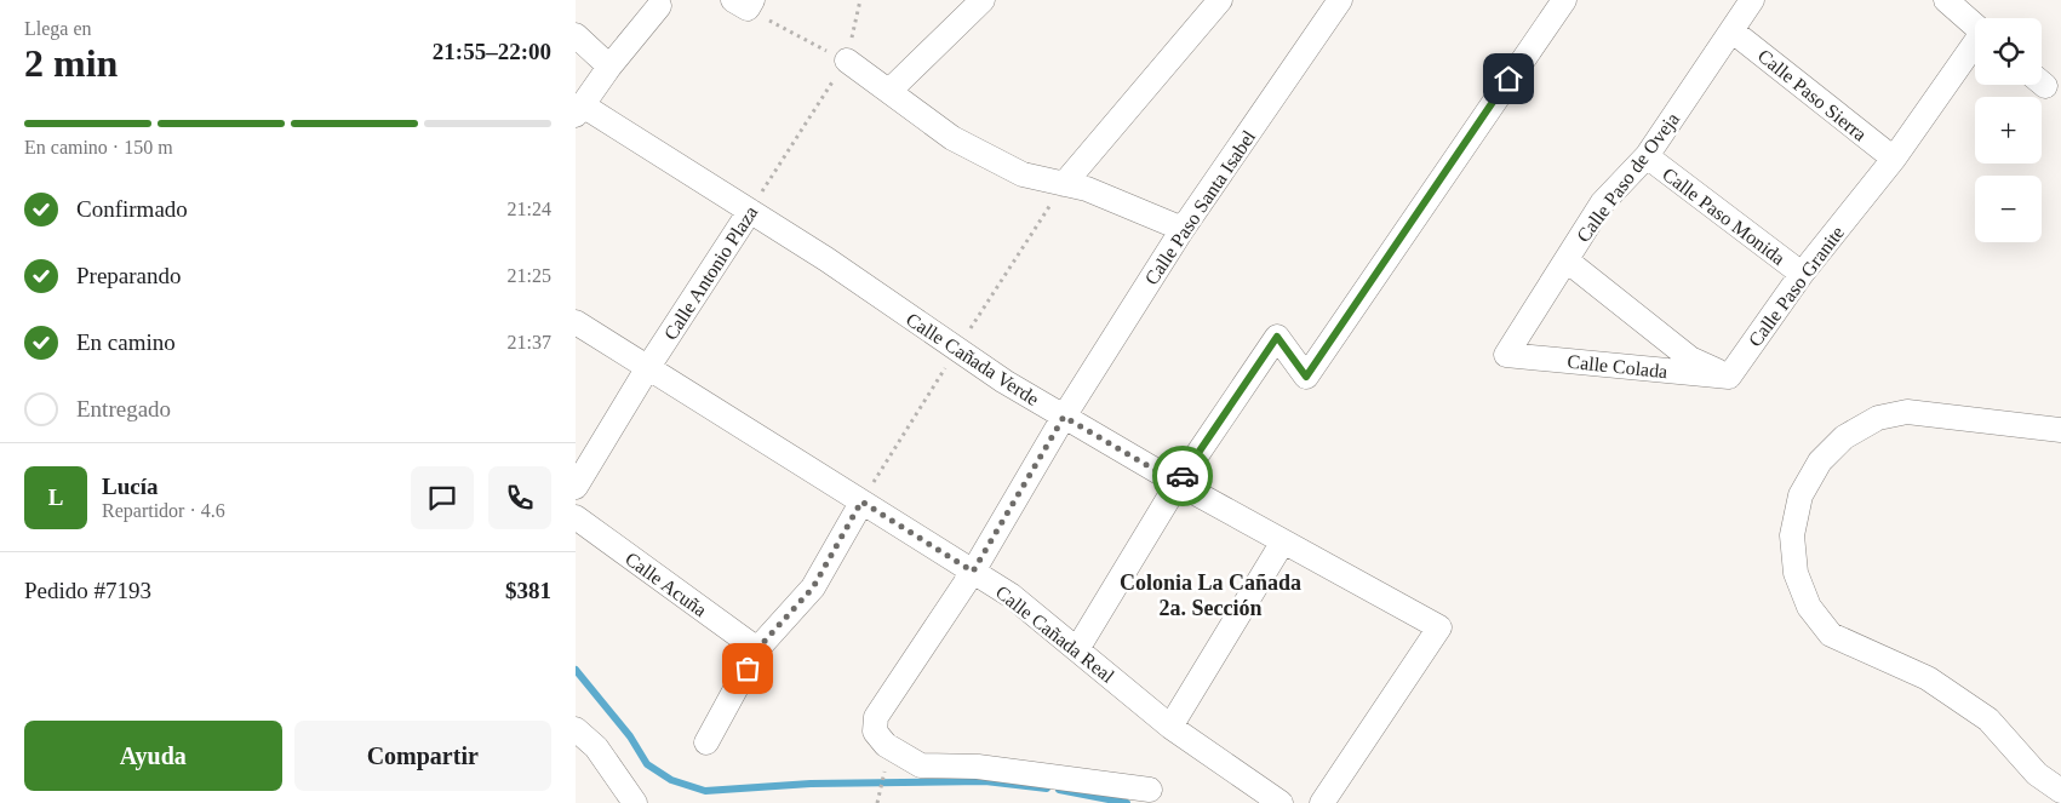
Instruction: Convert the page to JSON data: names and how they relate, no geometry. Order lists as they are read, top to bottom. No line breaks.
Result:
{"streets":{"street":["Calle Paso Sierra","Calle Paso de Oveja","Calle Paso Santa Isabel","Calle Paso Monida","Calle Antonio Plaza","Calle Paso Granite","Calle Cañada Verde","Calle Colada","Calle Acuña","Calle Cañada Real"]},"crossings":[["Calle Paso Sierra","Calle Paso de Oveja"],["Calle Paso Sierra","Calle Paso Granite"],["Calle Paso de Oveja","Calle Paso Monida"],["Calle Paso de Oveja","Calle Colada"],["Calle Paso Santa Isabel","Calle Cañada Verde"],["Calle Paso Santa Isabel","Calle Cañada Real"],["Calle Paso Monida","Calle Paso Granite"],["Calle Antonio Plaza","Calle Cañada Verde"],["Calle Antonio Plaza","Calle Cañada Real"],["Calle Paso Granite","Calle Colada"]],"districts":["Colonia La Cañada 2a. Sección"],"page":{"heading":["2 min","Llega en","21:55–22:00"],"panel":["Lucía","Repartidor · 4.6","Pedido #7193","$381"],"map_buttons":["+","−"],"bar":"En camino · 150 m","list":[["Confirmado","21:24"],["Preparando","21:25"],["En camino","21:37"],"Entregado"],"round":"L","buttons":["Ayuda","Compartir"]}}
